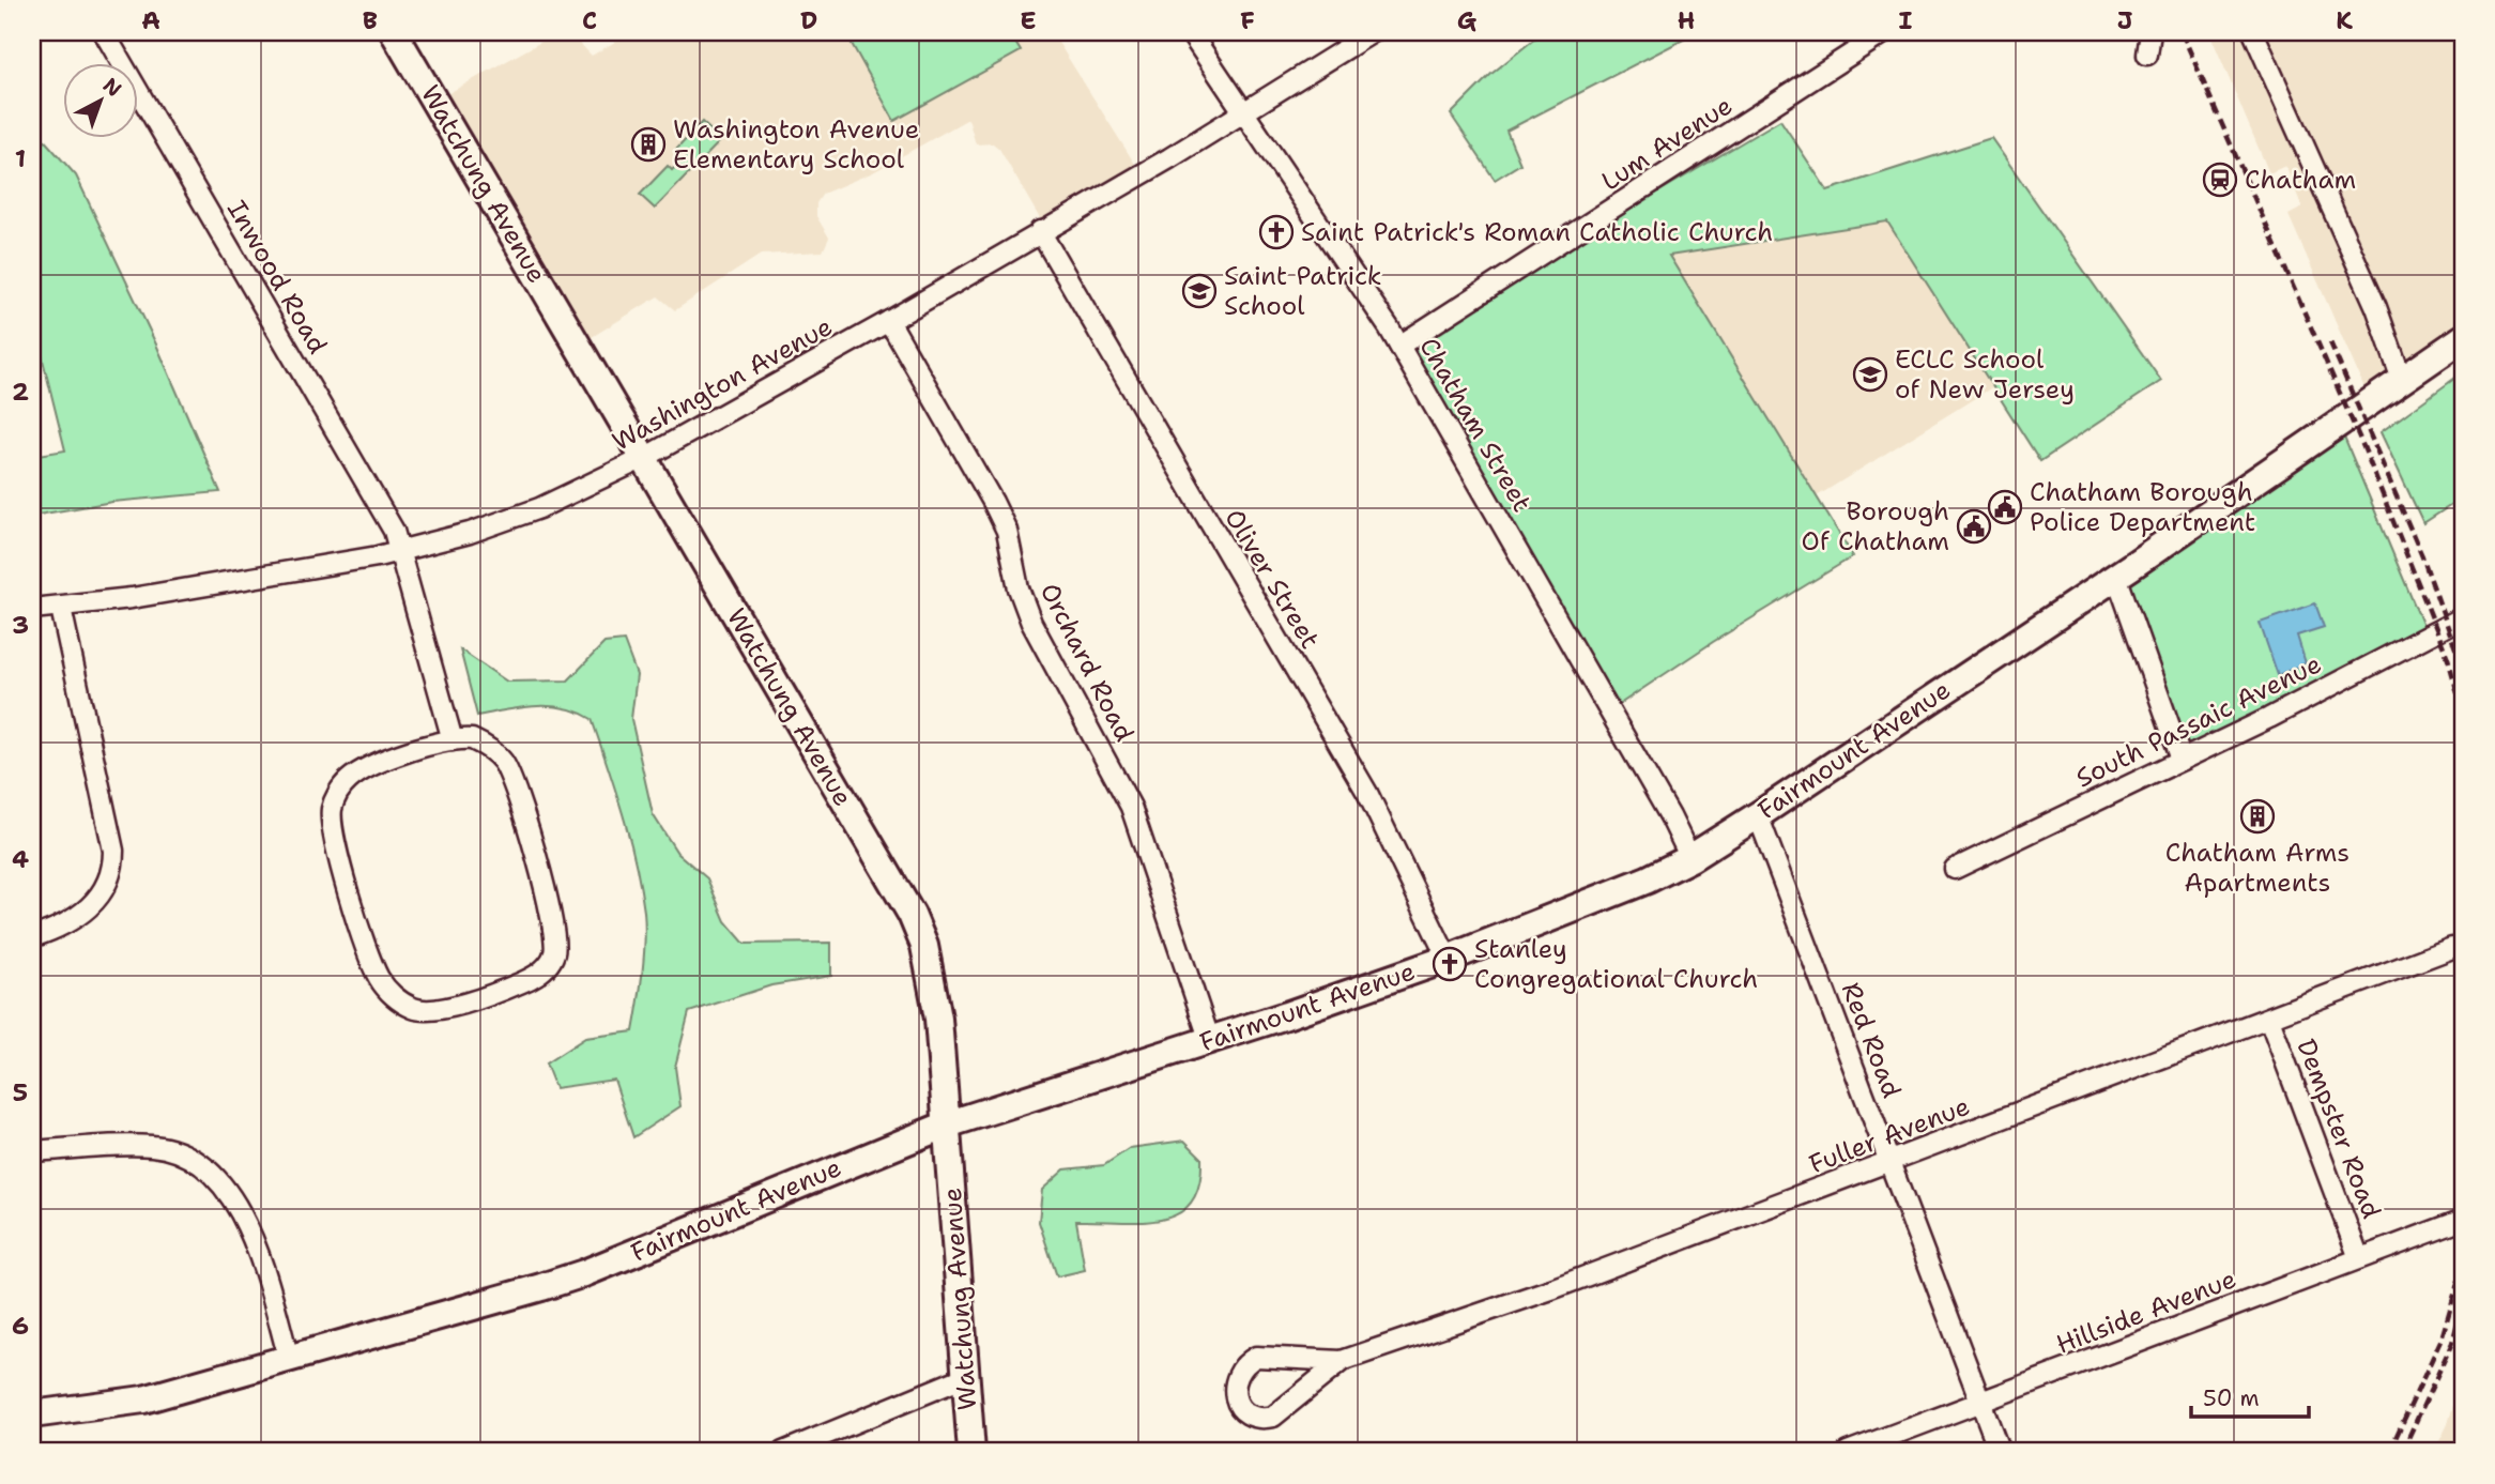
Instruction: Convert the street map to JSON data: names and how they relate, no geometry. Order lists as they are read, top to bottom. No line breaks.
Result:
{"streets":{"main road":["Watchung Avenue","Fairmount Avenue"],"street":["Lum Avenue","Inwood Road","Washington Avenue","Chatham Street","Oliver Street","Orchard Road","South Passaic Avenue","Red Road","Dempster Road","Fuller Avenue","Hillside Avenue"]},"crossings":[["Lum Avenue","Chatham Street"],["Watchung Avenue","Washington Avenue"],["Watchung Avenue","Fairmount Avenue"],["Inwood Road","Washington Avenue"],["Washington Avenue","Chatham Street"],["Washington Avenue","Oliver Street"],["Washington Avenue","Orchard Road"],["Chatham Street","Fairmount Avenue"],["Oliver Street","Fairmount Avenue"],["Orchard Road","Fairmount Avenue"],["Fairmount Avenue","Red Road"],["Red Road","Fuller Avenue"],["Red Road","Hillside Avenue"],["Dempster Road","Fuller Avenue"],["Dempster Road","Hillside Avenue"]],"places":{"building":["Washington Avenue Elementary School","Chatham Arms Apartments"],"station":["Chatham"],"church":["Saint Patrick's Roman Catholic Church","Stanley Congregational Church"],"school or university":["Saint Patrick School","ECLC School of New Jersey"],"public building":["Chatham Borough Police Department","Borough Of Chatham"]},"scale_bar":"50 m","north":"top right","grid":{"columns":["A","B","C","D","E","F","G","H","I","J","K"],"rows":["1","2","3","4","5","6"]}}
